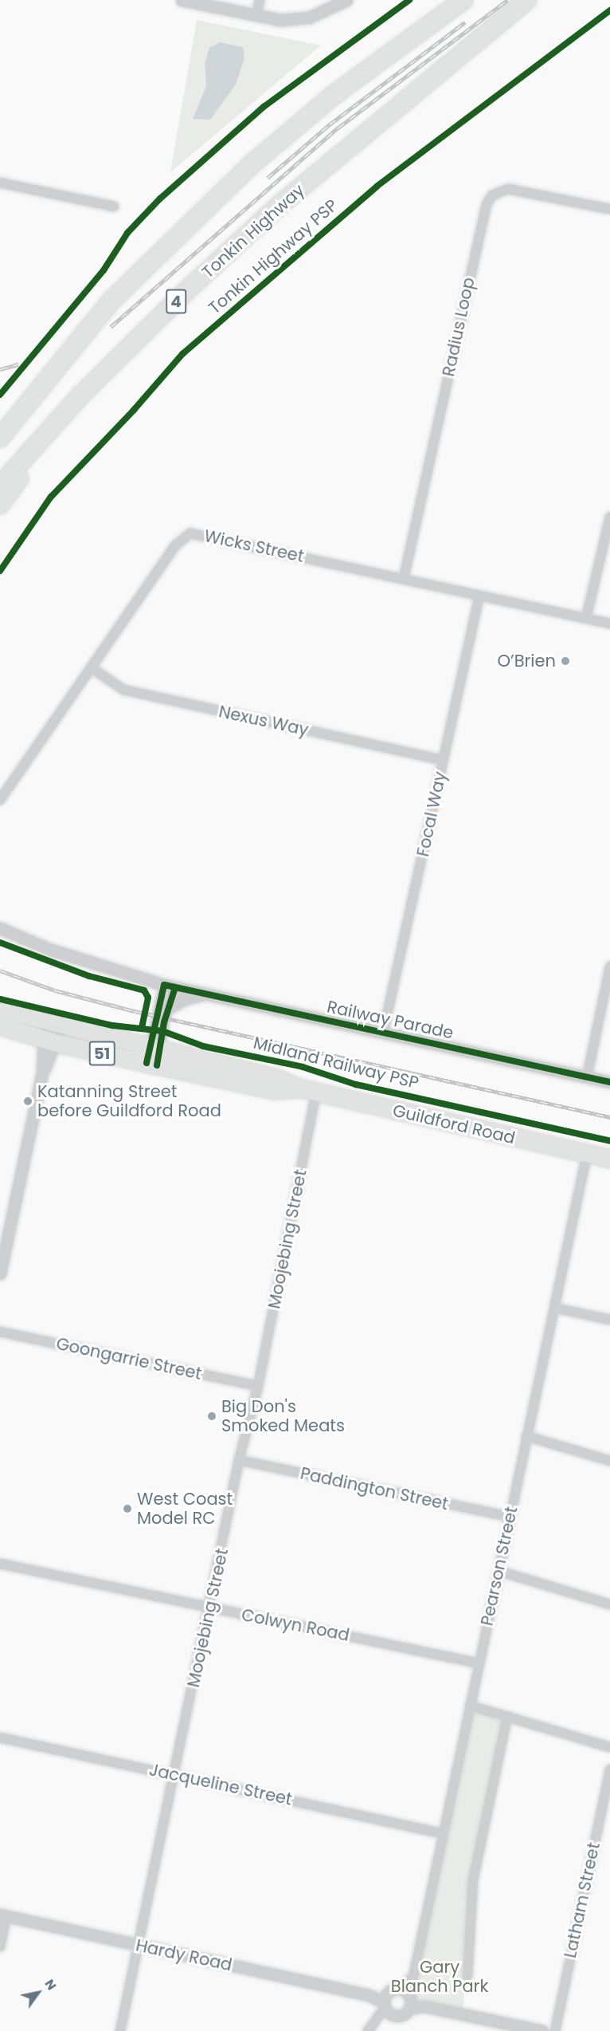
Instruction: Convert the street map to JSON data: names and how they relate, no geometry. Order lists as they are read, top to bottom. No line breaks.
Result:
{"streets":{"highway":["Tonkin Highway","4","51","Guildford Road"],"street":["Radius Loop","Wicks Street","Nexus Way","Focal Way","Railway Parade","Moojebing Street","Goongarrie Street","Paddington Street","Pearson Street","Colwyn Road","Jacqueline Street","Latham Street","Hardy Road"],"cycle path":["Tonkin Highway PSP","Midland Railway PSP"]},"crossings":[["Radius Loop","Wicks Street"],["Wicks Street","Nexus Way"],["Wicks Street","Focal Way"],["Nexus Way","Focal Way"],["Focal Way","Railway Parade"],["Guildford Road","Moojebing Street"],["Guildford Road","Pearson Street"],["Moojebing Street","Goongarrie Street"],["Moojebing Street","Paddington Street"],["Moojebing Street","Colwyn Road"],["Moojebing Street","Jacqueline Street"],["Moojebing Street","Hardy Road"],["Paddington Street","Pearson Street"],["Pearson Street","Colwyn Road"],["Pearson Street","Jacqueline Street"]],"parks":["Gary Blanch Park"],"places":["O’Brien","Katanning Street before Guildford Road","Big Don's Smoked Meats","West Coast Model RC"],"north":"top right"}
